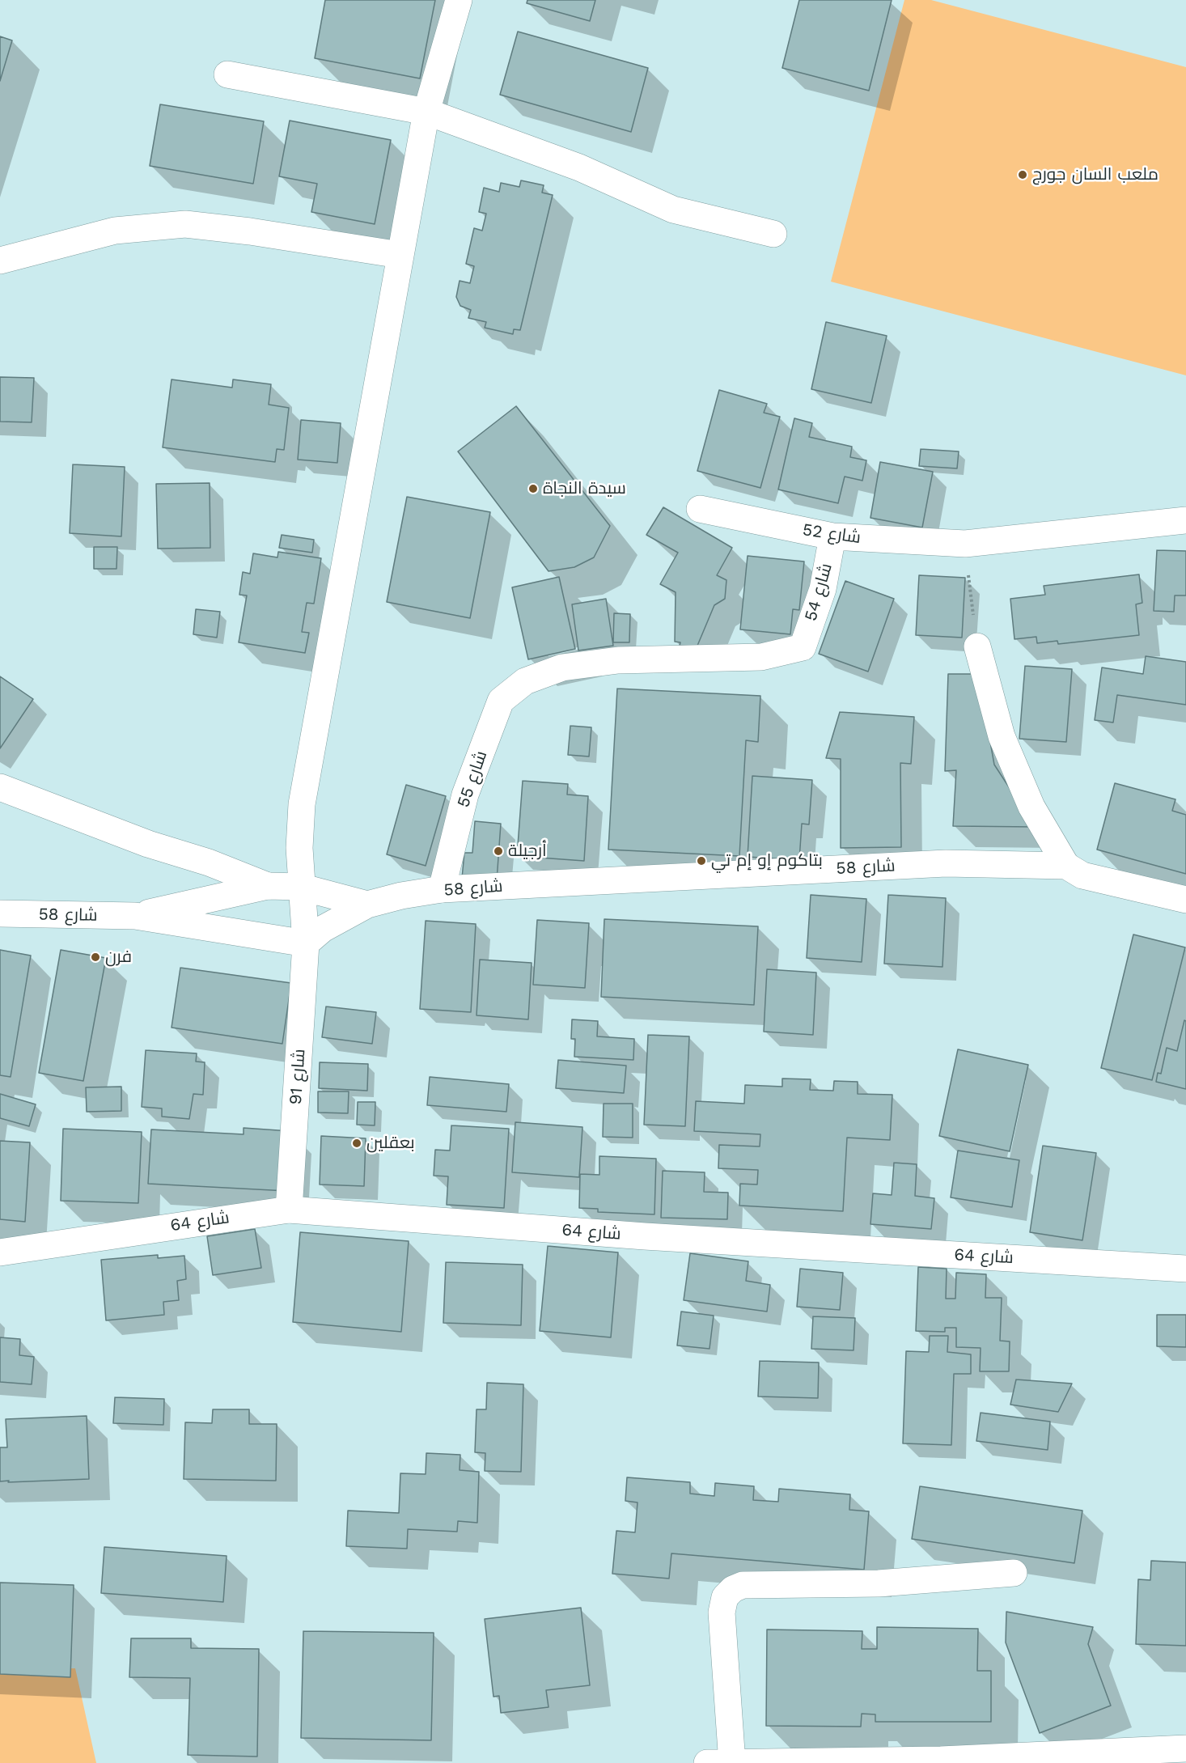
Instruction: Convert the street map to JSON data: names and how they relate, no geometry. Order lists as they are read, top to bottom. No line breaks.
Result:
{"streets":{"street":["شارع 52","شارع 54","شارع 55","شارع 58","شارع 91","شارع 64"]},"crossings":[["شارع 52","شارع 54"],["شارع 54","شارع 55"],["شارع 55","شارع 58"],["شارع 58","شارع 91"],["شارع 91","شارع 64"]],"places":["ملعب السان جورج","سيدة النجاة","أرجيلة","بتاكوم إو إم تي","فرن","بعقلين"]}
